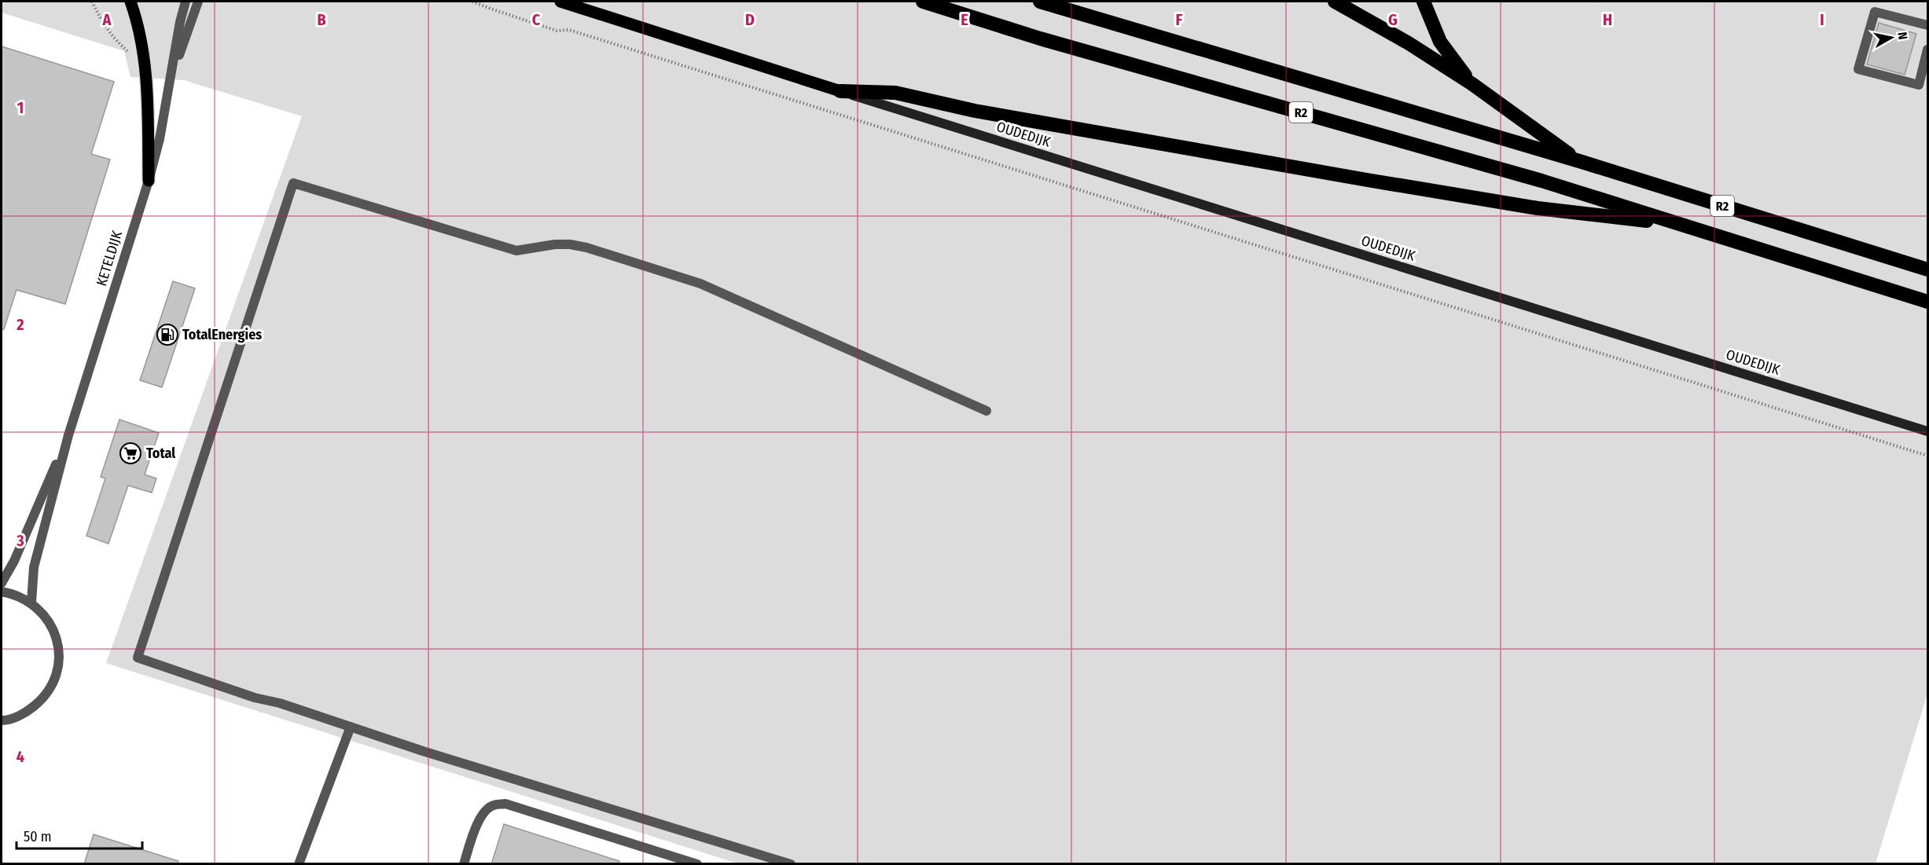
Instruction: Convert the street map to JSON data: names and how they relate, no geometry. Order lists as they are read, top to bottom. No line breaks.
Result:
{"streets":{"highway":["R2"],"street":["OUDEDIJK","KETELDIJK"]},"crossings":[["R2","OUDEDIJK"]],"places":{"fuel station":["TotalEnergies"],"supermarket":["Total"]},"scale_bar":"50 m","north":"right","grid":{"columns":["A","B","C","D","E","F","G","H","I"],"rows":["1","2","3","4"]}}
